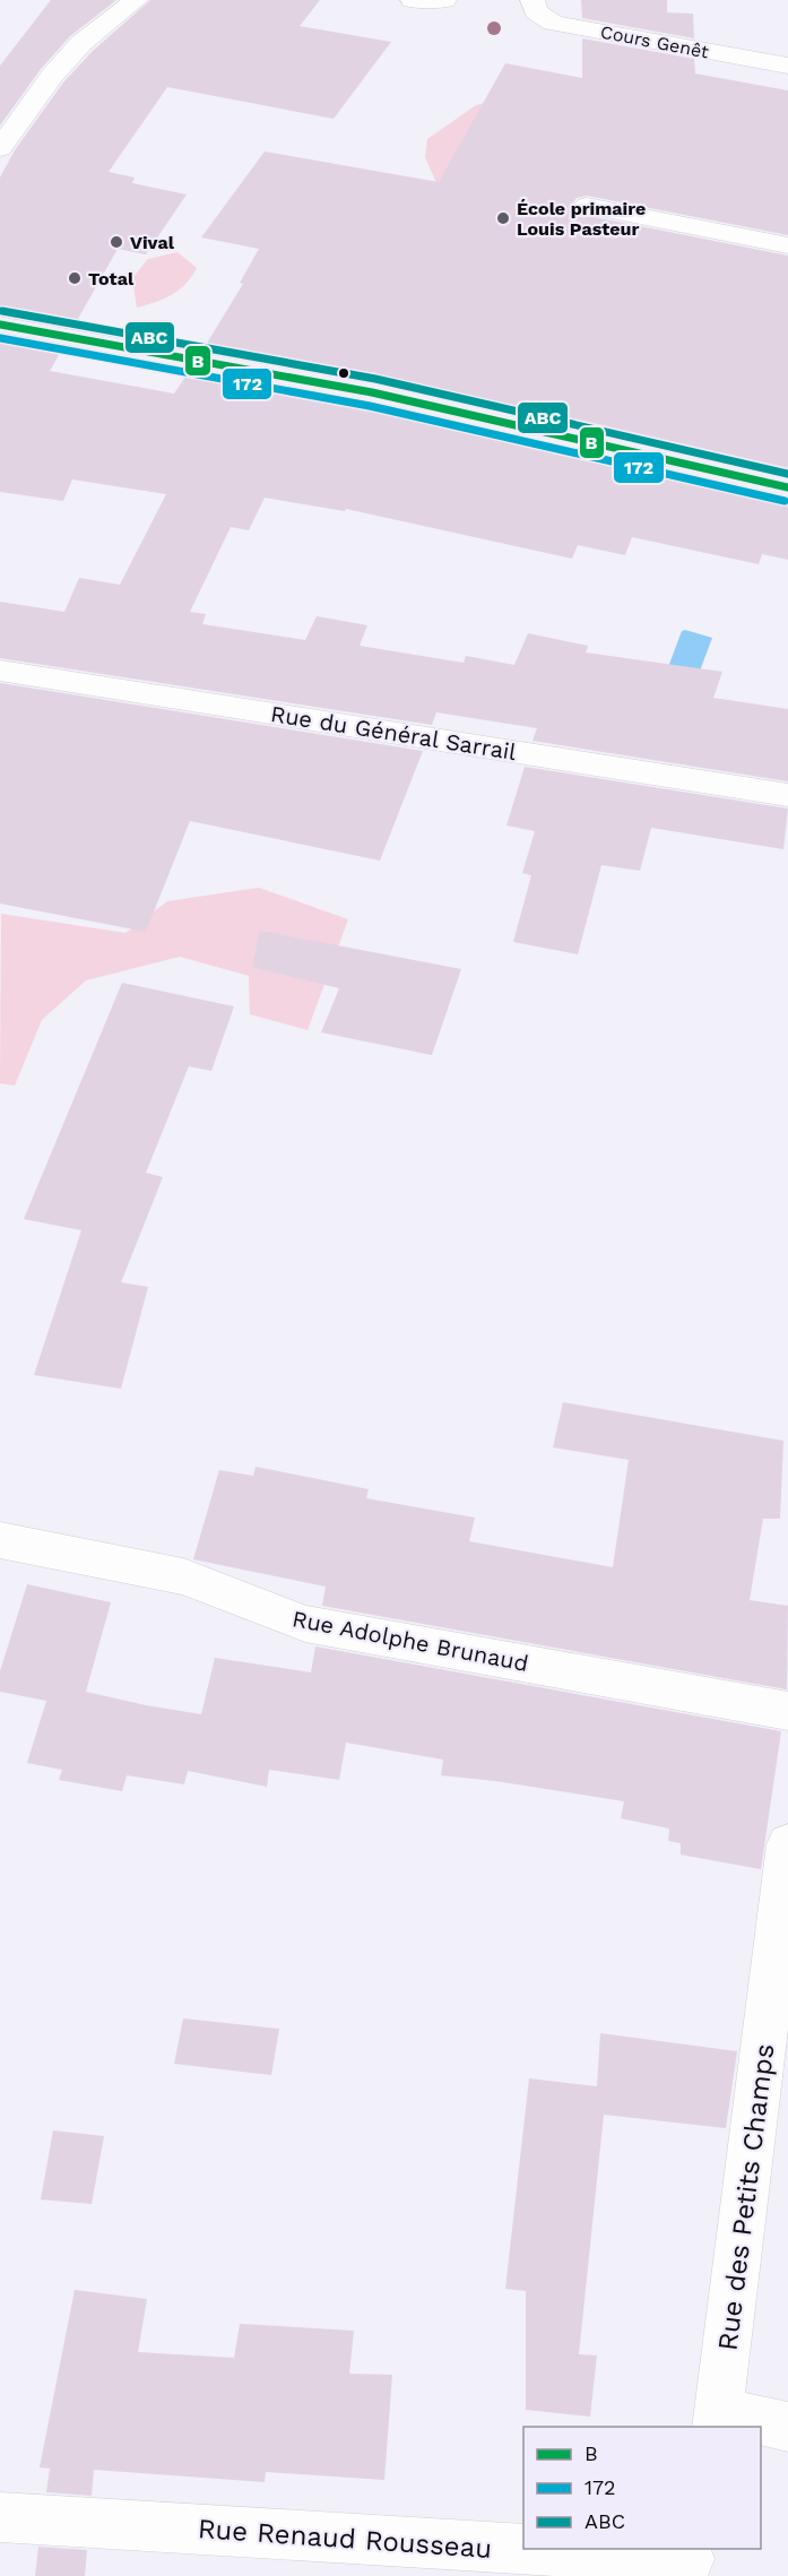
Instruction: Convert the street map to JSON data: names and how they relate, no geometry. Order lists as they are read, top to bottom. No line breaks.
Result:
{"streets":{"street":["Cours Genêt","Rue du Général Sarrail","Rue Adolphe Brunaud","Rue des Petits Champs","Rue Renaud Rousseau"]},"places":["École primaire Louis Pasteur","Vival","Total"],"lines":["transit line ABC","transit line B","transit line 172"],"legend":["B","172","ABC"]}
